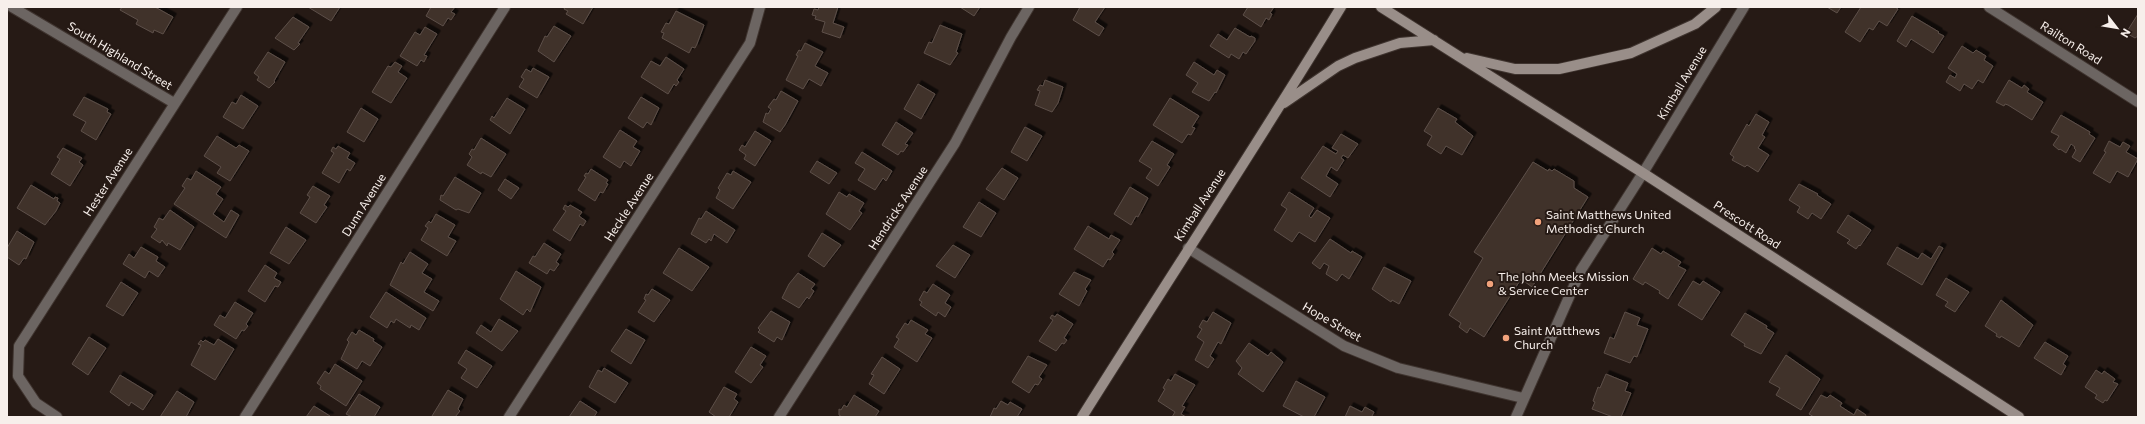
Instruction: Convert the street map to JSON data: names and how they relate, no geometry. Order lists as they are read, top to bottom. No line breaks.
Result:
{"streets":{"main road":["Kimball Avenue","Prescott Road"],"street":["Railton Road","South Highland Street","Hester Avenue","Dunn Avenue","Heckle Avenue","Hendricks Avenue","Hope Street"]},"crossings":[["South Highland Street","Hester Avenue"],["Kimball Avenue","Prescott Road"],["Kimball Avenue","Hope Street"]],"places":["Saint Matthews United Methodist Church","The John Meeks Mission & Service Center","Saint Matthews Church"],"north":"bottom right"}
